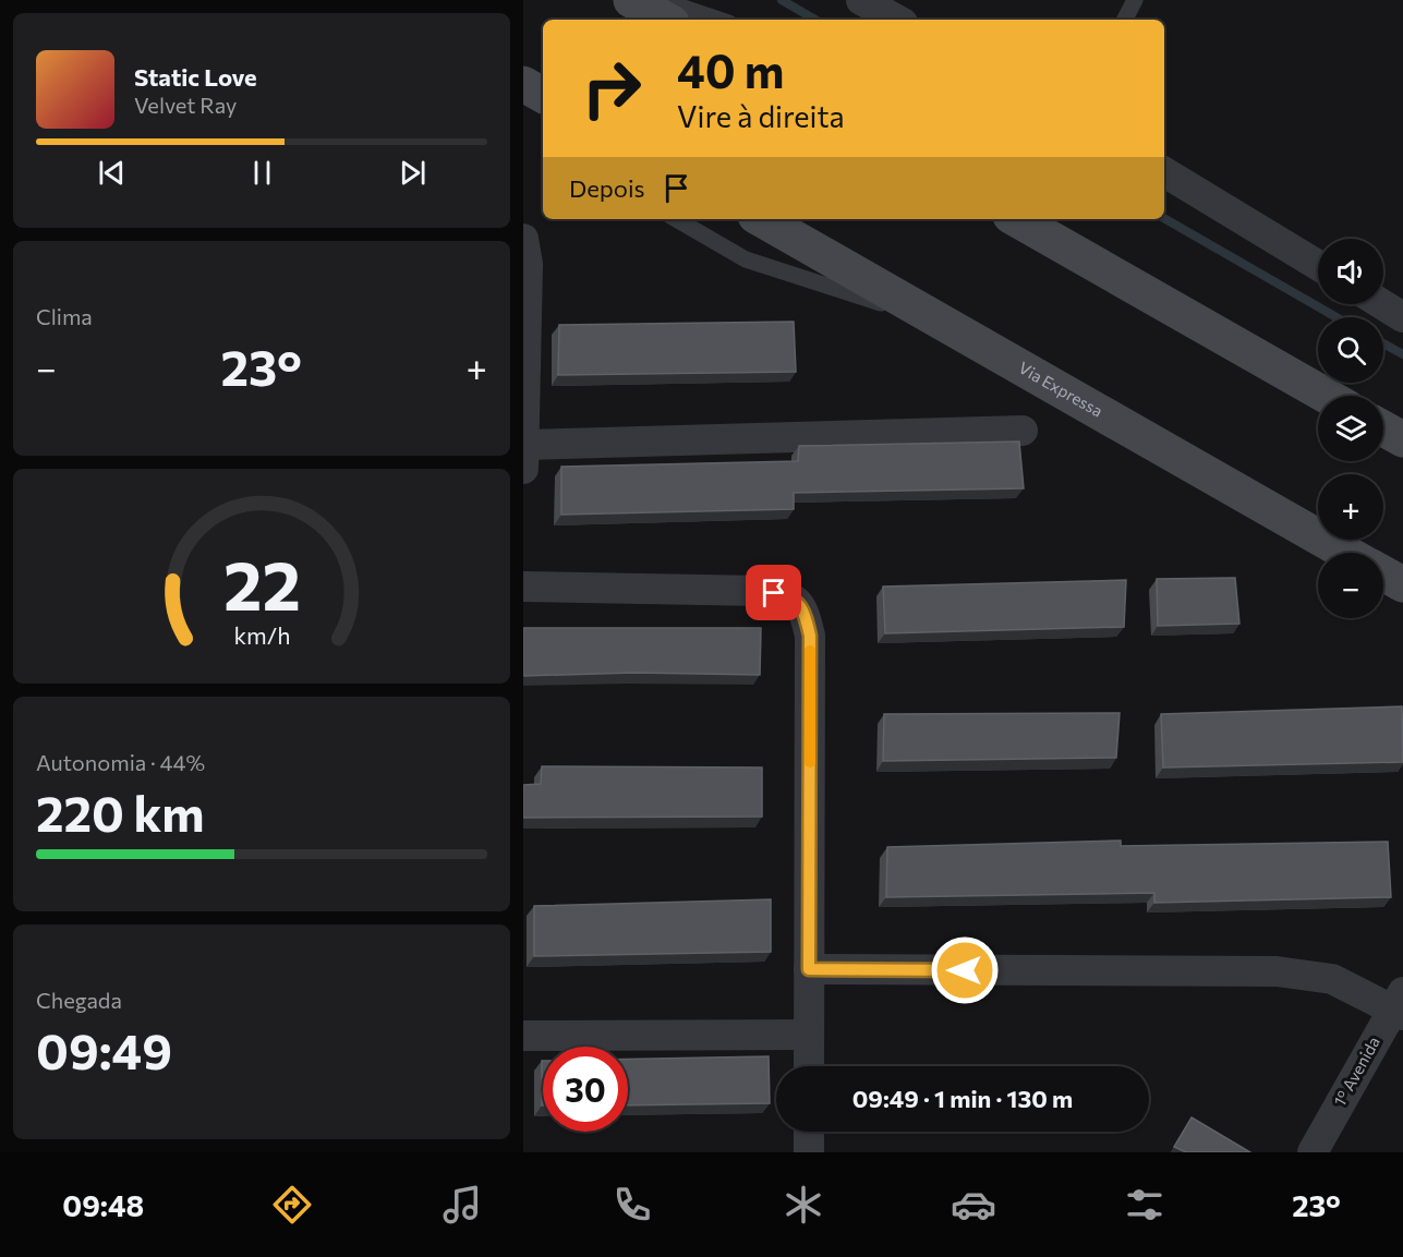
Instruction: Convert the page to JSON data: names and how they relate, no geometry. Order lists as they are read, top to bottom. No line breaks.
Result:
{"streets":{"main road":["Via Expressa"],"street":["1º Avenida"]},"page":{"turn":["40 m","Vire à direita"],"song":["Static Love","Velvet Ray"],"then":"Depois","map_buttons":["+","−"],"tile":["Clima",["Autonomia · 44%","220 km"],["Chegada","09:49"]],"heat":["−","23°","+"],"limit":"30","trip":"09:49 · 1 min · 130 m","tabs":["09:48","23°"],"gauge":["22","km/h"]}}
